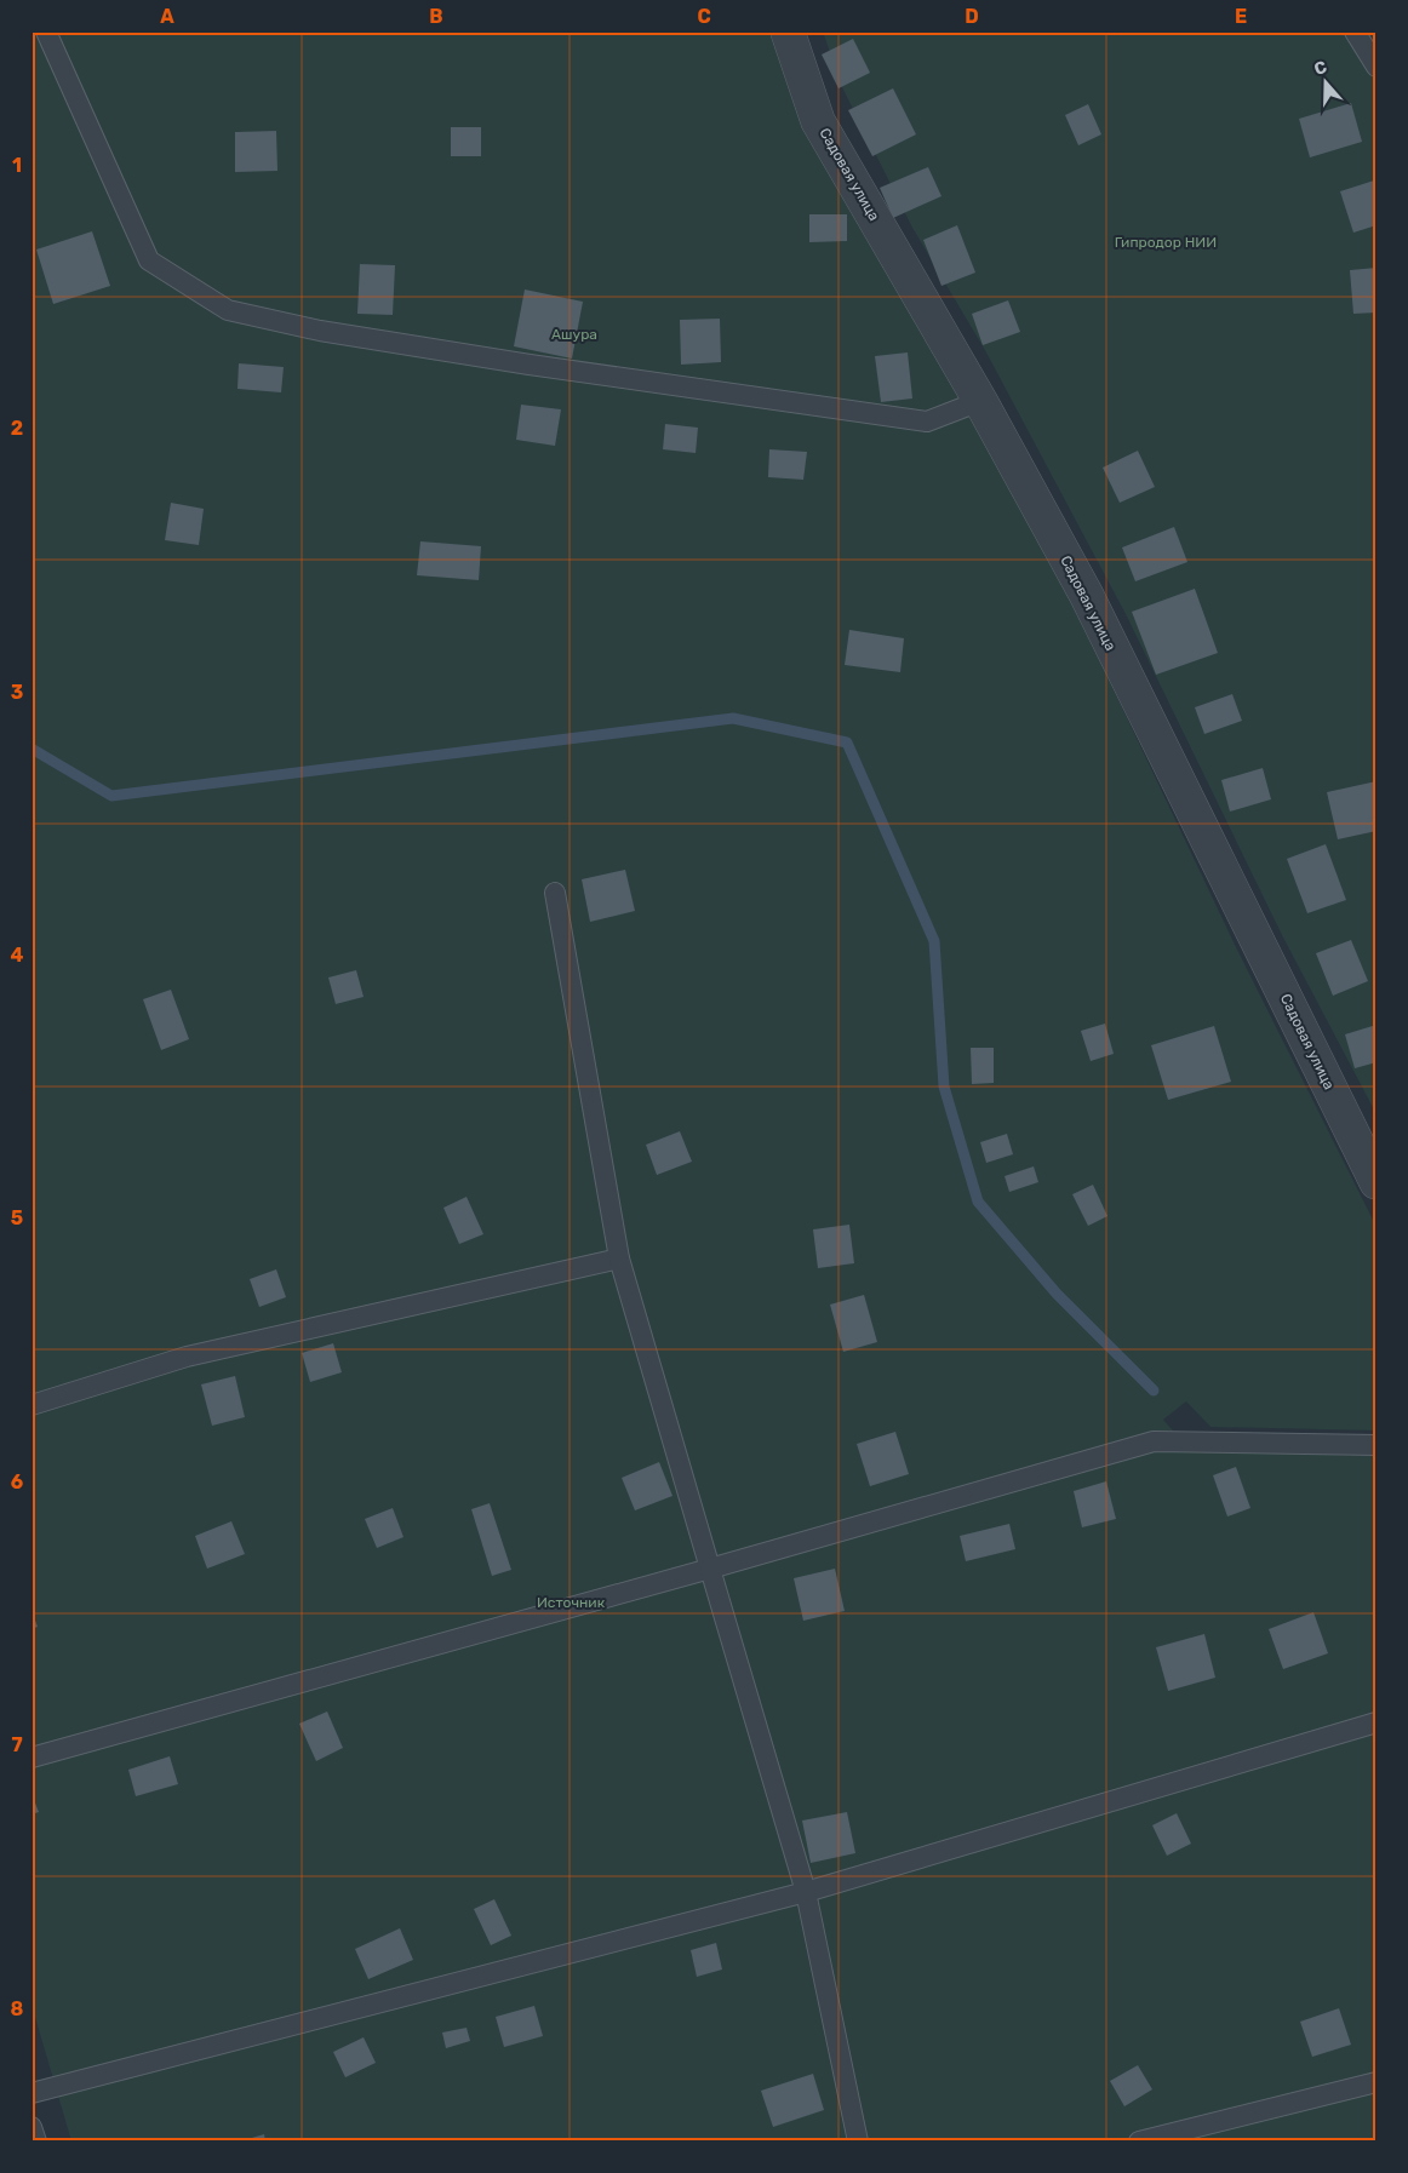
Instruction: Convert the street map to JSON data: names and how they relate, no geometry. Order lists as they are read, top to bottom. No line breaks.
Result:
{"streets":{"street":["Садовая улица"]},"parks":["Гипродор НИИ","Ашура","Источник"],"north":"top","grid":{"columns":["A","B","C","D","E"],"rows":["1","2","3","4","5","6","7","8"]}}
